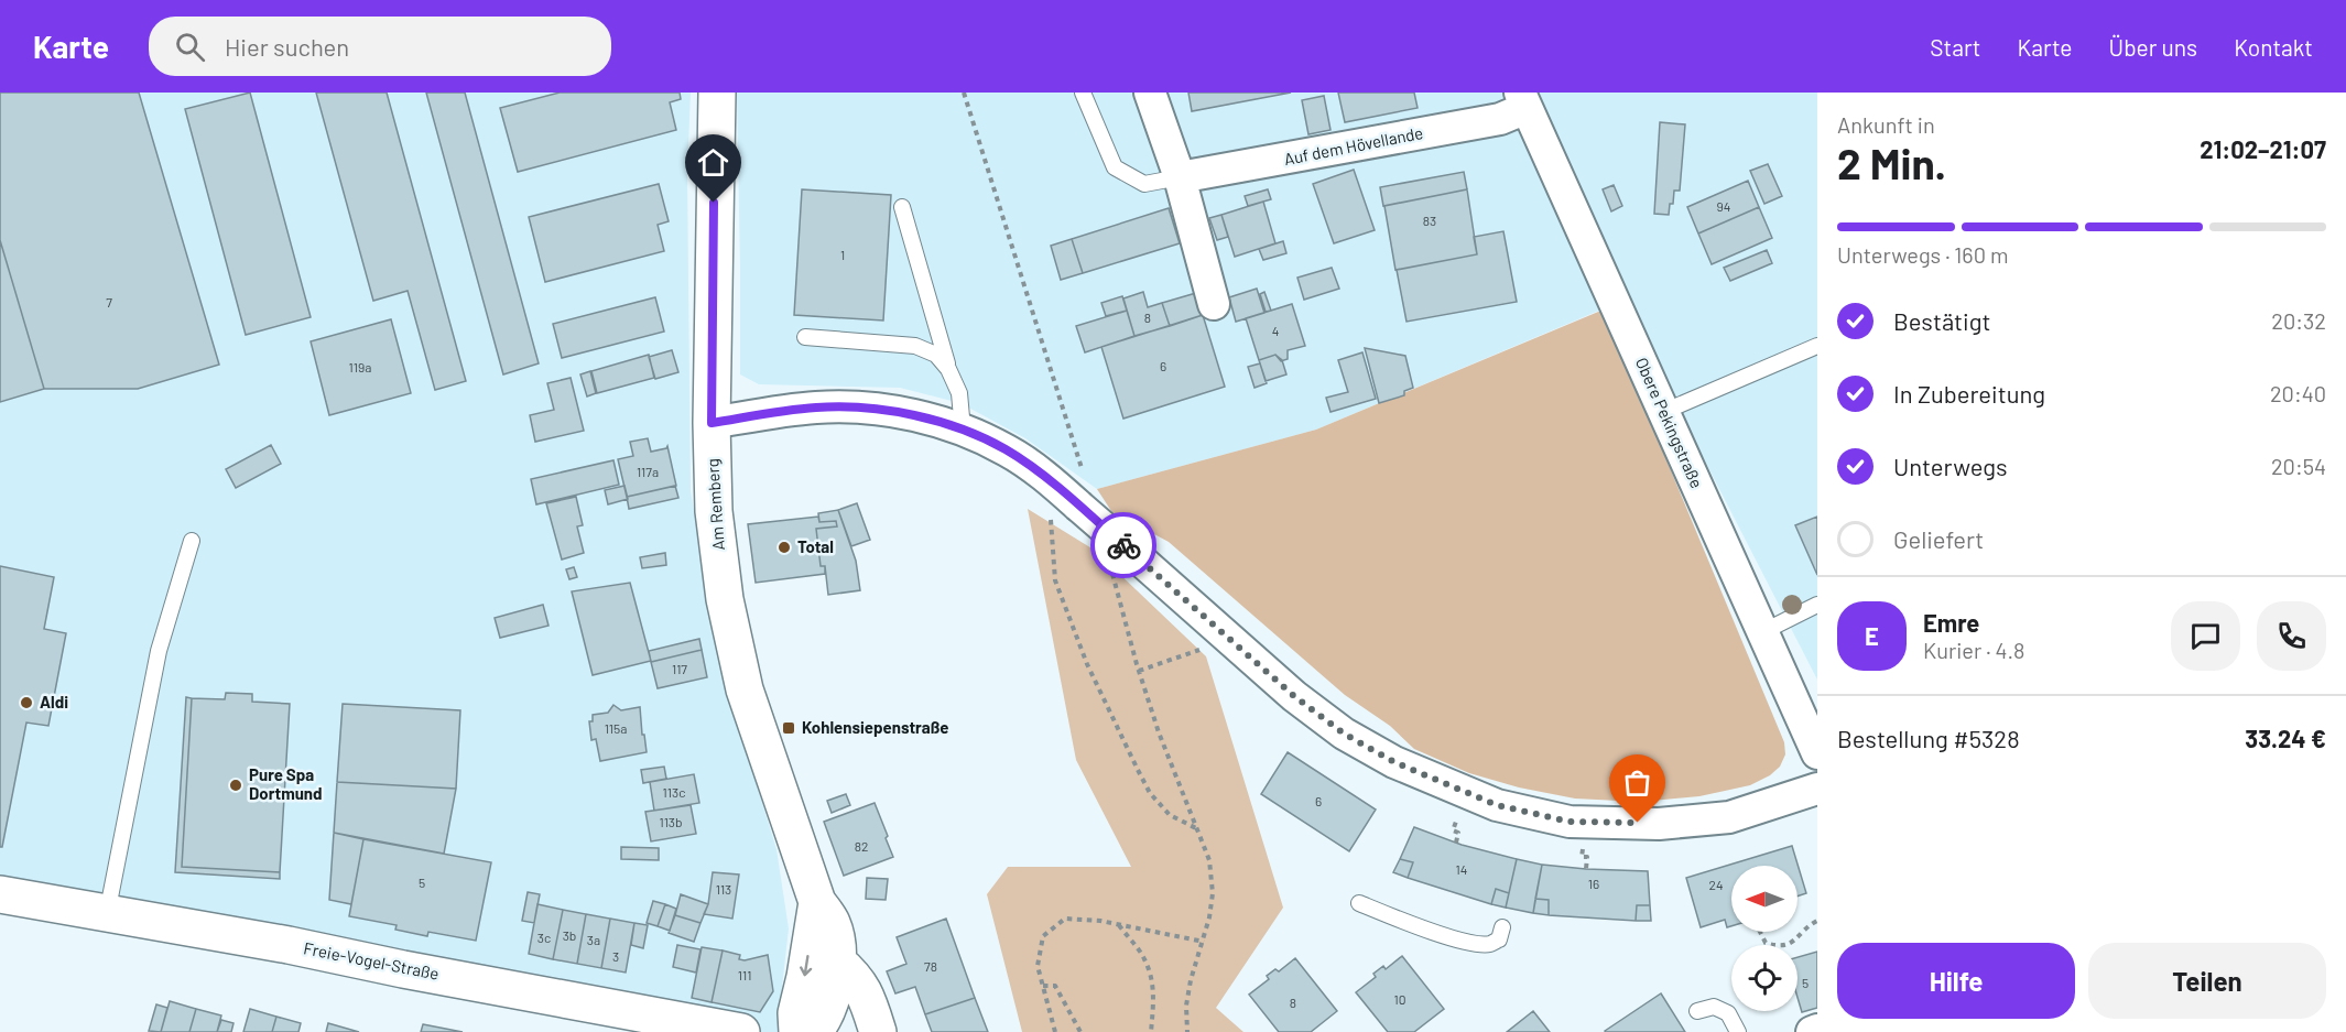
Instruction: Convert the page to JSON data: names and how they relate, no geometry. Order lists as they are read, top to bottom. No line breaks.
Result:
{"streets":{"street":["Auf dem Hövellande","Obere Pekingstraße","Am Remberg","Freie-Vogel-Straße"]},"crossings":[["Auf dem Hövellande","Obere Pekingstraße"]],"places":{"other":["Total","Aldi","Pure Spa Dortmund"],"transit":["Kohlensiepenstraße"]},"house_numbers":["94","83","1","7","8","4","6","119a","117a","117","115a","113c","6","113b","82","14","5","16","24","113","3b","3c","3a","3","78","111","5","10","8"],"north":"left","page":{"header":"Karte","search":"Hier suchen","nav":["Start","Karte","Über uns","Kontakt"],"heading":["2 Min.","Ankunft in","21:02–21:07"],"panel":["Emre","Kurier · 4.8","Bestellung #5328","33.24 €"],"bar":"Unterwegs · 160 m","list":[["Bestätigt","20:32"],["In Zubereitung","20:40"],["Unterwegs","20:54"],"Geliefert"],"round":"E","buttons":["Hilfe","Teilen"]}}
